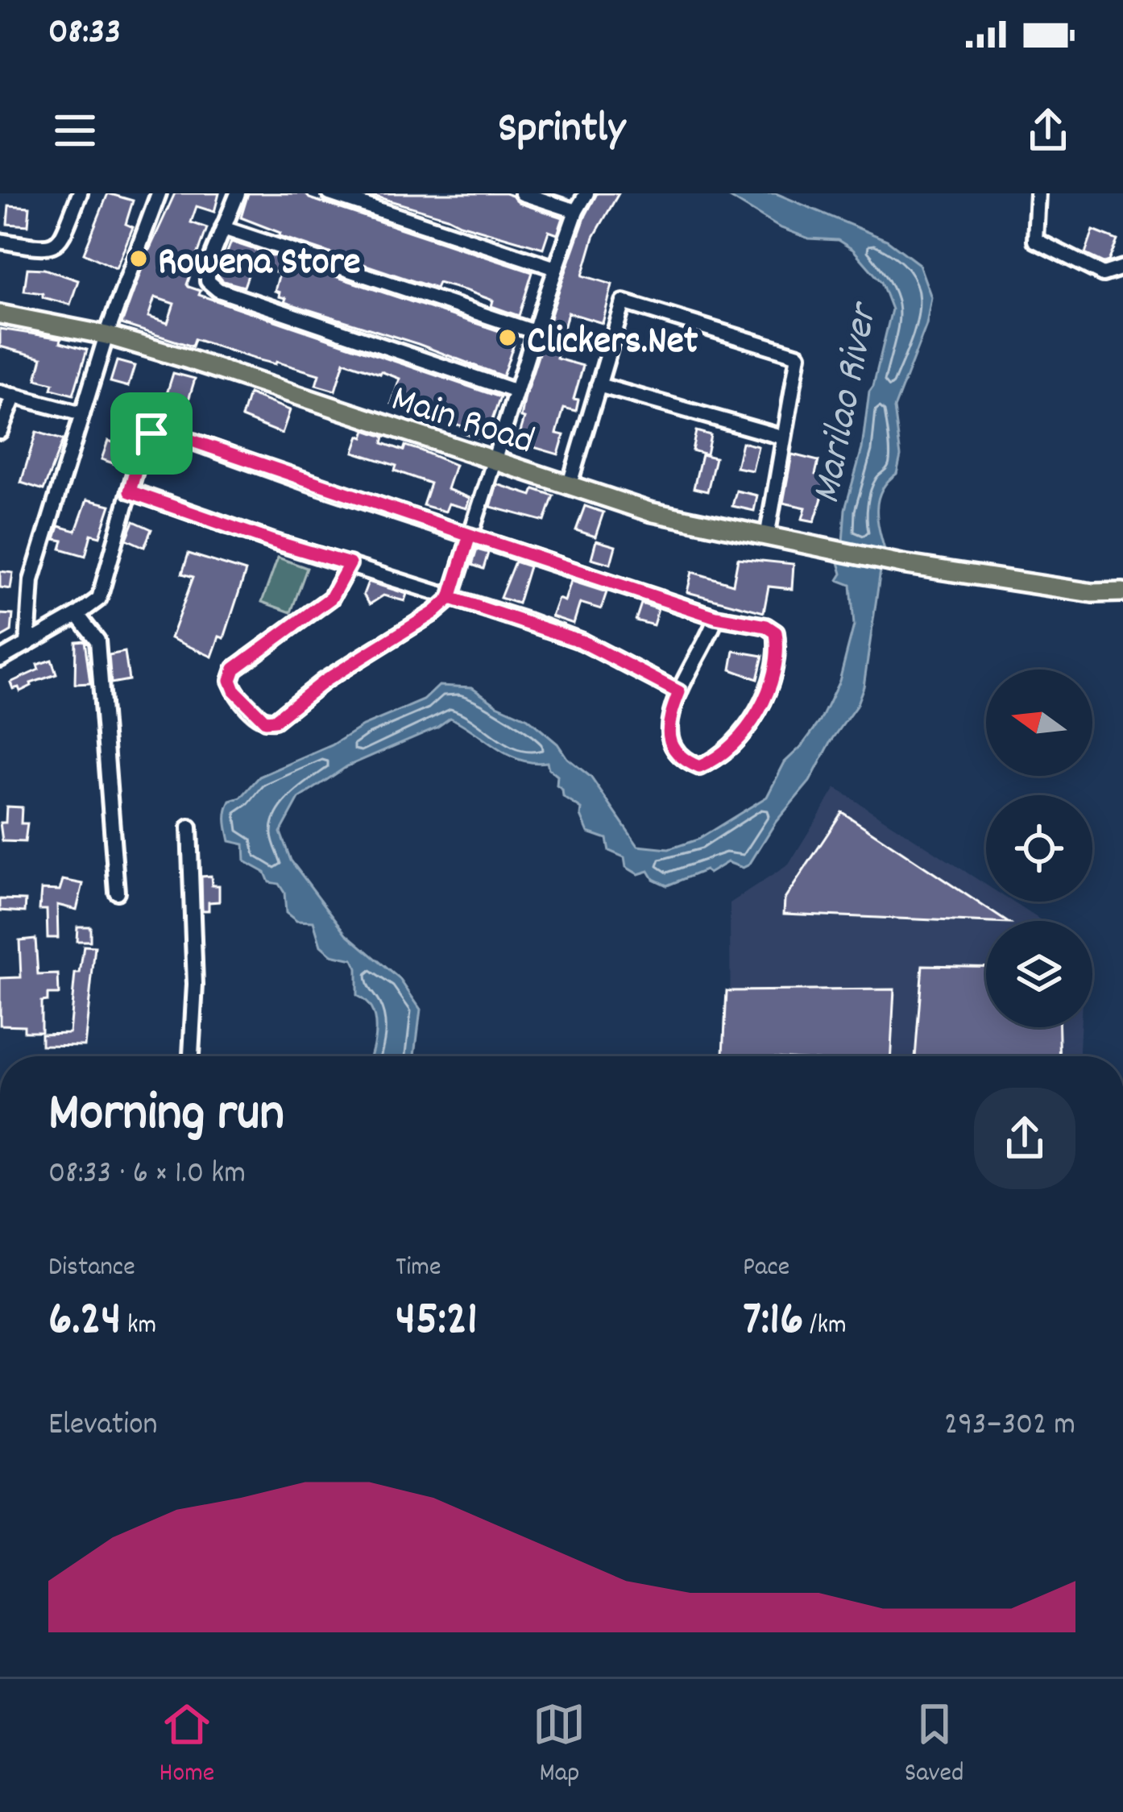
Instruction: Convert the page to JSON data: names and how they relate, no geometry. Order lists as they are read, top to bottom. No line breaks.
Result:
{"streets":{"main road":["Main Road"]},"water":["Marilao River"],"places":["Rowena Store","Clickers.Net"],"north":"left","page":{"status":"08:33","header":"Sprintly","heading":["Morning run","08:33 · 6 × 1.0 km"],"stats":[["Distance","6.24 km"],["Time","45:21"],["Pace","7:16 /km"]],"chart":["Elevation","293–302 m"],"tabs":["Home","Map","Saved"]}}
